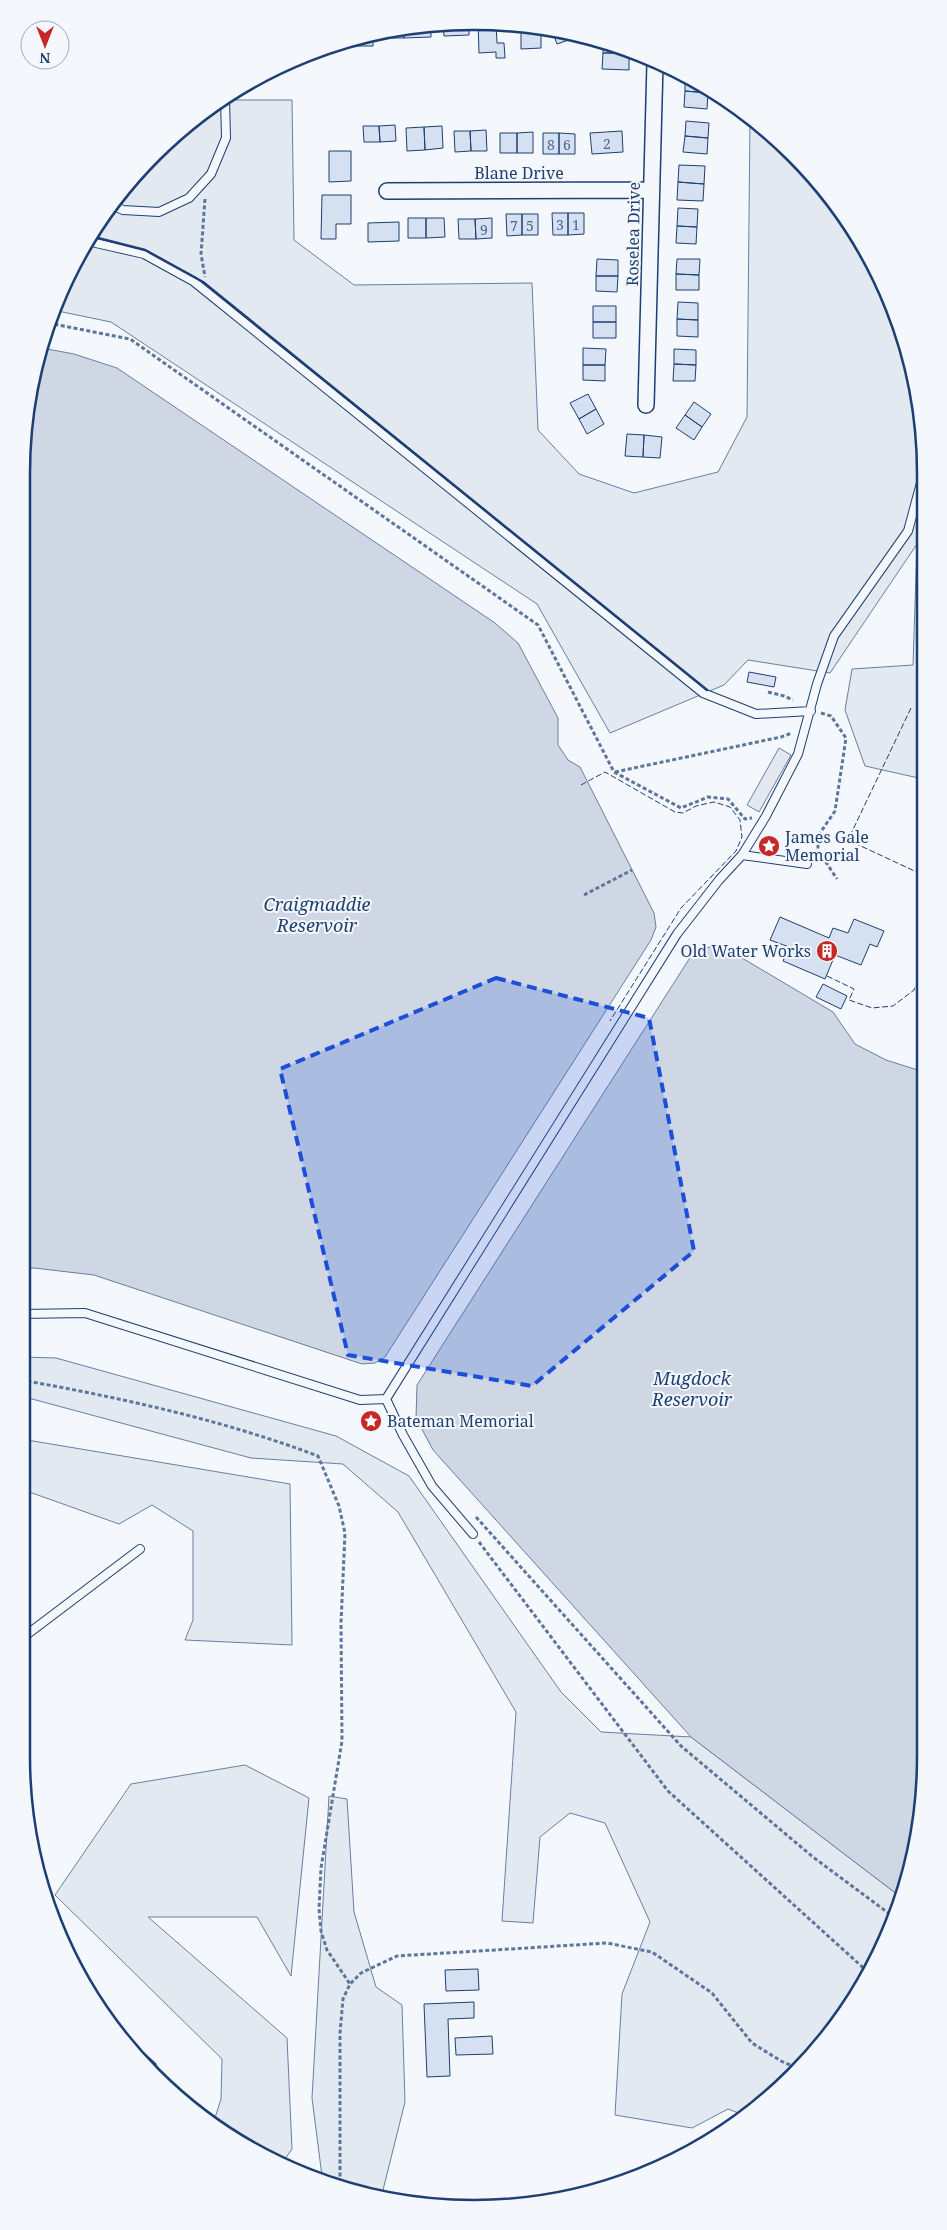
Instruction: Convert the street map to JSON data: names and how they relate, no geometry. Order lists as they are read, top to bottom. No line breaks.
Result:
{"streets":{"street":["Blane Drive","Roselea Drive"]},"crossings":[["Blane Drive","Roselea Drive"]],"water":["Craigmaddie Reservoir","Mugdock Reservoir"],"places":{"place":["James Gale Memorial","Bateman Memorial"],"building":["Old Water Works"]},"house_numbers":["2","8","6","3","1","7","5","9"],"north":"bottom"}
